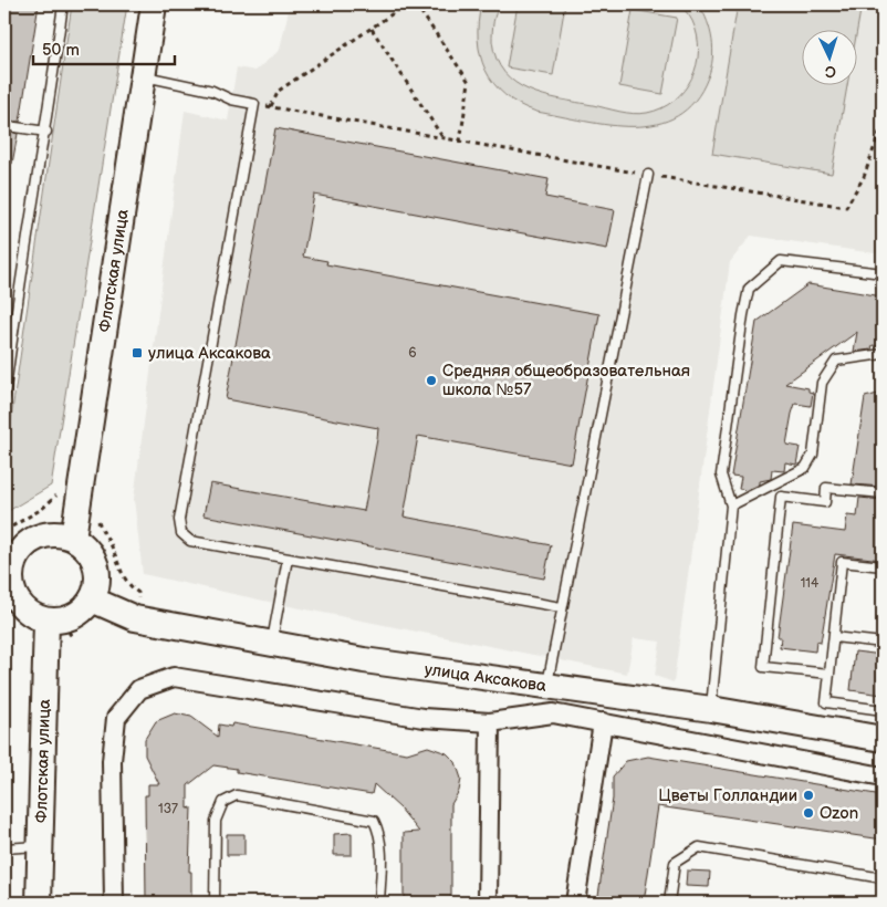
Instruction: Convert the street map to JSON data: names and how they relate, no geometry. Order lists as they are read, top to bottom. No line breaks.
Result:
{"streets":{"street":["Флотская улица","улица Аксакова"]},"crossings":[["Флотская улица","улица Аксакова"]],"places":{"transit":["улица Аксакова"],"other":["Средняя общеобразовательная школа №57","Цветы Голландии","Ozon"]},"house_numbers":["6","114","137"],"scale_bar":"50 m","north":"bottom"}
